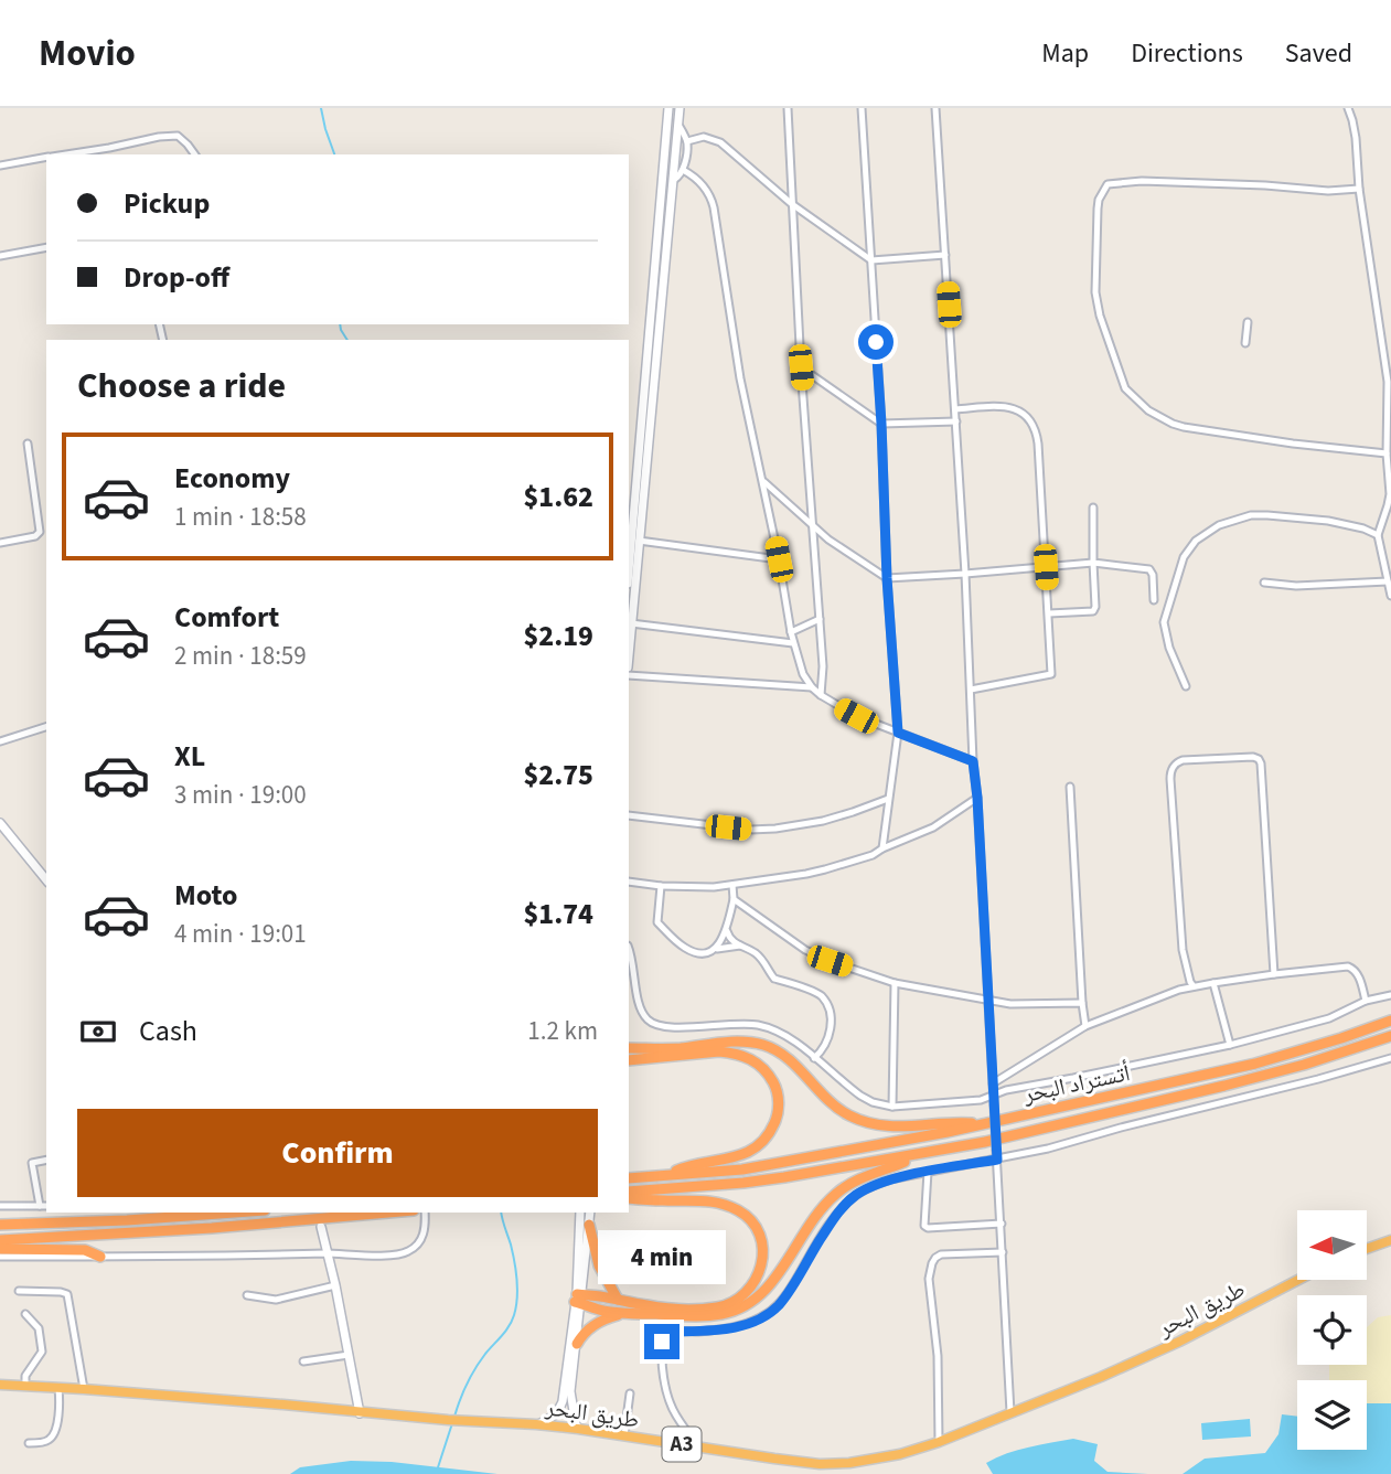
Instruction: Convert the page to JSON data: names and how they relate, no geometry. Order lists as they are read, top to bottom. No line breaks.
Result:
{"streets":{"highway":["أتستراد البحر","طريق البحر","A3"]},"north":"left","page":{"header":"Movio","nav":["Map","Directions","Saved"],"banner":["Pickup","Drop-off"],"heading":"Choose a ride","list":[{"name":"Economy","note":"1 min · 18:58","value":"$1.62"},{"name":"Comfort","note":"2 min · 18:59","value":"$2.19"},{"name":"XL","note":"3 min · 19:00","value":"$2.75"},{"name":"Moto","note":"4 min · 19:01","value":"$1.74"}],"pay":["Cash","1.2 km"],"buttons":"Confirm","bubble":"4 min"}}
